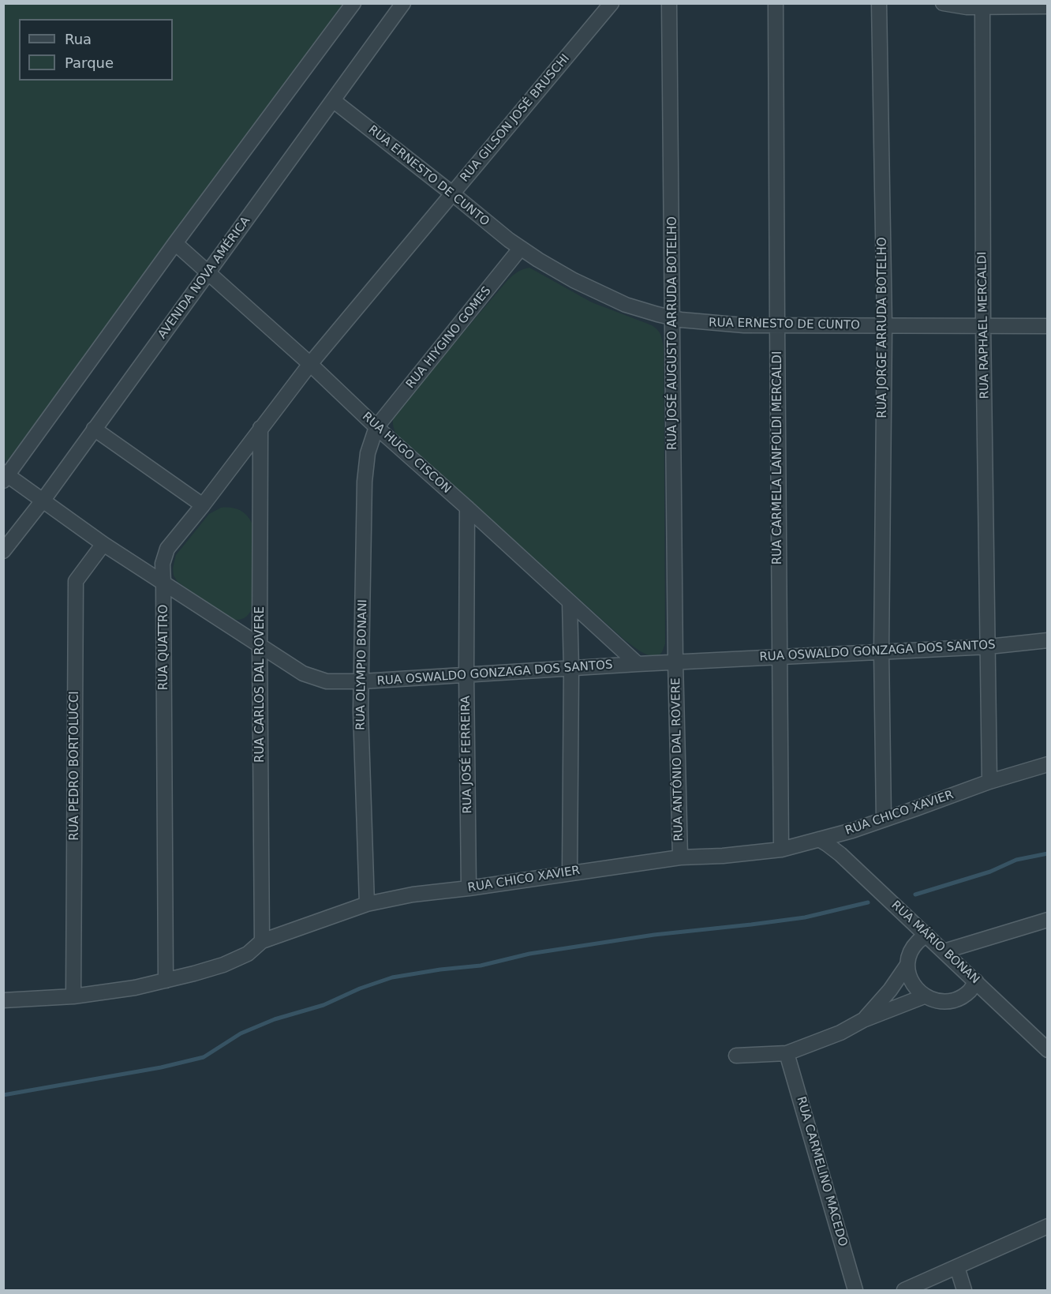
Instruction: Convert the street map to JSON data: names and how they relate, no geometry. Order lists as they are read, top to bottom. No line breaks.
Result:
{"streets":{"street":["RUA GILSON JOSÉ BRUSCHI","RUA ERNESTO DE CUNTO","AVENIDA NOVA AMÉRICA","RUA RAPHAEL MERCALDI","RUA JORGE ARRUDA BOTELHO","RUA JOSÉ AUGUSTO ARRUDA BOTELHO","RUA HIYGINO GOMES","RUA HUGO CISCON","RUA CARMELA LANFOLDI MERCALDI","RUA QUATTRO","RUA OSWALDO GONZAGA DOS SANTOS","RUA OLYMPIO BONANI","RUA CARLOS DAL ROVERE","RUA JOSÉ FERREIRA","RUA ANTÔNIO DAL ROVERE","RUA PEDRO BORTOLUCCI","RUA CHICO XAVIER","RUA MÁRIO BONAN","RUA CARMELINO MACEDO"]},"crossings":[["RUA GILSON JOSÉ BRUSCHI","RUA ERNESTO DE CUNTO"],["RUA GILSON JOSÉ BRUSCHI","RUA HUGO CISCON"],["RUA GILSON JOSÉ BRUSCHI","RUA QUATTRO"],["RUA ERNESTO DE CUNTO","AVENIDA NOVA AMÉRICA"],["RUA ERNESTO DE CUNTO","RUA RAPHAEL MERCALDI"],["RUA ERNESTO DE CUNTO","RUA JORGE ARRUDA BOTELHO"],["RUA ERNESTO DE CUNTO","RUA JOSÉ AUGUSTO ARRUDA BOTELHO"],["RUA ERNESTO DE CUNTO","RUA HIYGINO GOMES"],["RUA ERNESTO DE CUNTO","RUA CARMELA LANFOLDI MERCALDI"],["AVENIDA NOVA AMÉRICA","RUA HUGO CISCON"],["AVENIDA NOVA AMÉRICA","RUA OSWALDO GONZAGA DOS SANTOS"],["RUA RAPHAEL MERCALDI","RUA OSWALDO GONZAGA DOS SANTOS"],["RUA RAPHAEL MERCALDI","RUA CHICO XAVIER"],["RUA JORGE ARRUDA BOTELHO","RUA OSWALDO GONZAGA DOS SANTOS"],["RUA JORGE ARRUDA BOTELHO","RUA CHICO XAVIER"],["RUA JOSÉ AUGUSTO ARRUDA BOTELHO","RUA OSWALDO GONZAGA DOS SANTOS"],["RUA JOSÉ AUGUSTO ARRUDA BOTELHO","RUA ANTÔNIO DAL ROVERE"],["RUA HIYGINO GOMES","RUA HUGO CISCON"],["RUA HIYGINO GOMES","RUA OLYMPIO BONANI"],["RUA HUGO CISCON","RUA QUATTRO"],["RUA HUGO CISCON","RUA OSWALDO GONZAGA DOS SANTOS"],["RUA HUGO CISCON","RUA OLYMPIO BONANI"],["RUA HUGO CISCON","RUA JOSÉ FERREIRA"],["RUA CARMELA LANFOLDI MERCALDI","RUA OSWALDO GONZAGA DOS SANTOS"],["RUA CARMELA LANFOLDI MERCALDI","RUA CHICO XAVIER"],["RUA QUATTRO","RUA OSWALDO GONZAGA DOS SANTOS"],["RUA QUATTRO","RUA CARLOS DAL ROVERE"],["RUA QUATTRO","RUA CHICO XAVIER"],["RUA OSWALDO GONZAGA DOS SANTOS","RUA OLYMPIO BONANI"],["RUA OSWALDO GONZAGA DOS SANTOS","RUA CARLOS DAL ROVERE"],["RUA OSWALDO GONZAGA DOS SANTOS","RUA JOSÉ FERREIRA"],["RUA OSWALDO GONZAGA DOS SANTOS","RUA ANTÔNIO DAL ROVERE"],["RUA OSWALDO GONZAGA DOS SANTOS","RUA PEDRO BORTOLUCCI"],["RUA OLYMPIO BONANI","RUA CHICO XAVIER"],["RUA CARLOS DAL ROVERE","RUA CHICO XAVIER"],["RUA JOSÉ FERREIRA","RUA CHICO XAVIER"],["RUA ANTÔNIO DAL ROVERE","RUA CHICO XAVIER"],["RUA PEDRO BORTOLUCCI","RUA CHICO XAVIER"],["RUA CHICO XAVIER","RUA MÁRIO BONAN"]],"legend":["Rua","Parque"]}
